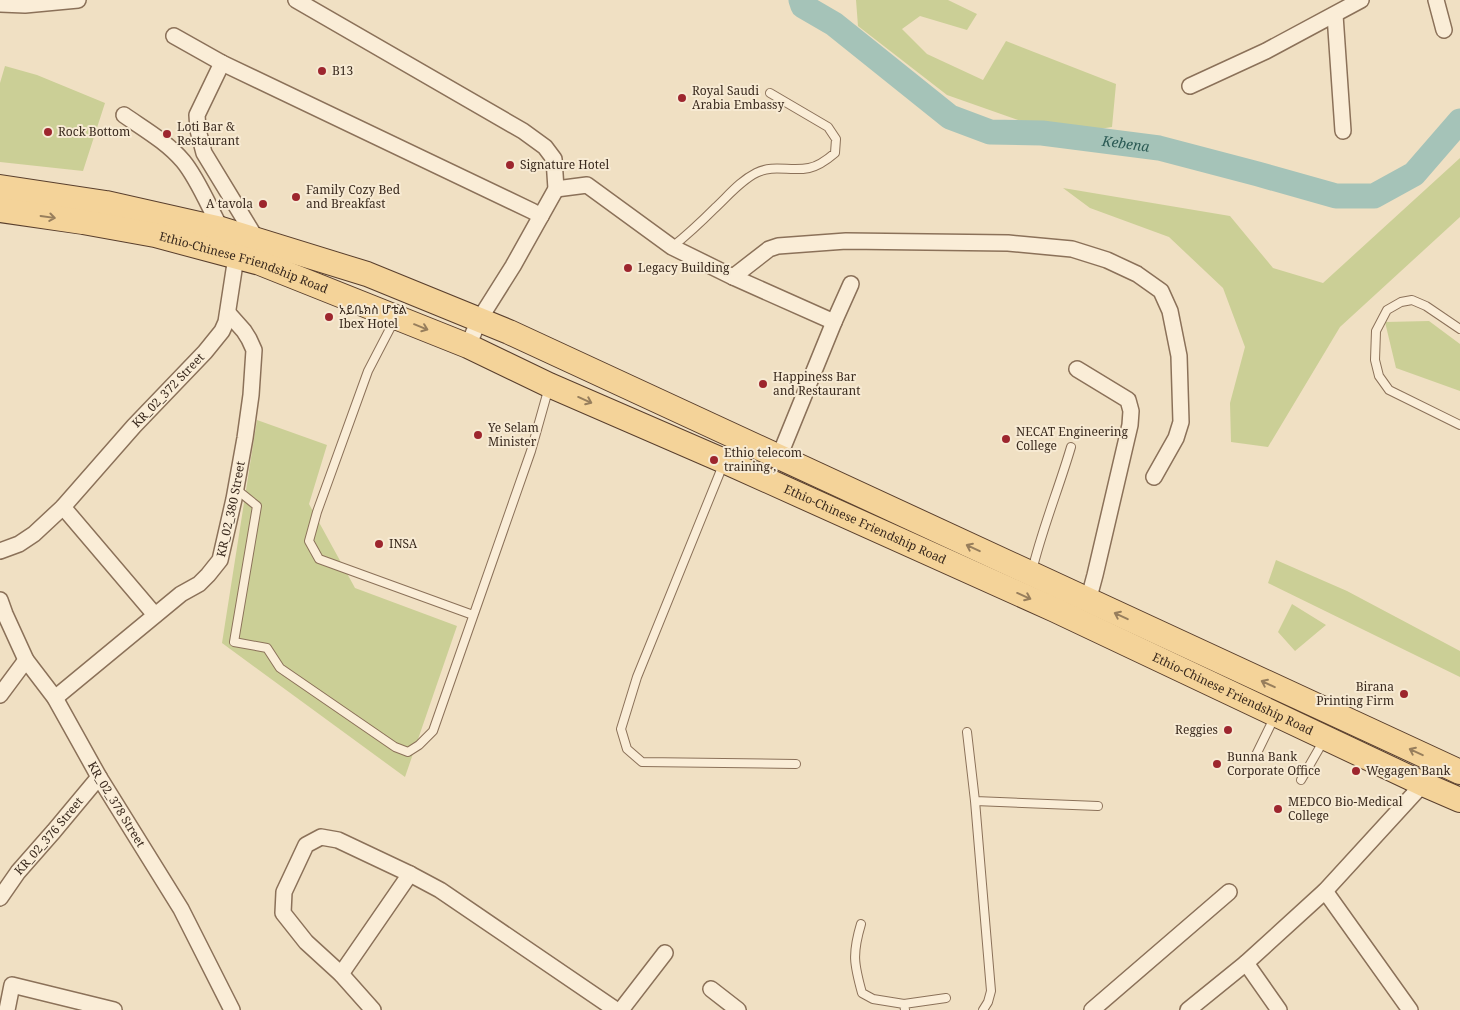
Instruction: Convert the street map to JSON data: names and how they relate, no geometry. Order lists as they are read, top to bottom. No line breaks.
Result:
{"streets":{"main road":["Ethio-Chinese Friendship Road"],"street":["KR_02_372 Street","KR_02_380 Street","KR_02_378 Street","KR_02_376 Street"]},"crossings":[["Ethio-Chinese Friendship Road","KR_02_372 Street"],["KR_02_372 Street","KR_02_380 Street"],["KR_02_380 Street","KR_02_378 Street"],["KR_02_378 Street","KR_02_376 Street"]],"water":["Kebena"],"places":["B13","Royal Saudi Arabia Embassy","Rock Bottom","Loti Bar & Restaurant","Signature Hotel","Family Cozy Bed and Breakfast","A tavola","Legacy Building","አይቤክስ ሆቴል Ibex Hotel","Happiness Bar and Restaurant","Ye Selam Minister","NECAT Engineering College","Ethio telecom training ,","INSA","Birana Printing Firm","Reggies","Bunna Bank Corporate Office","Wegagen Bank","MEDCO Bio-Medical College"]}
